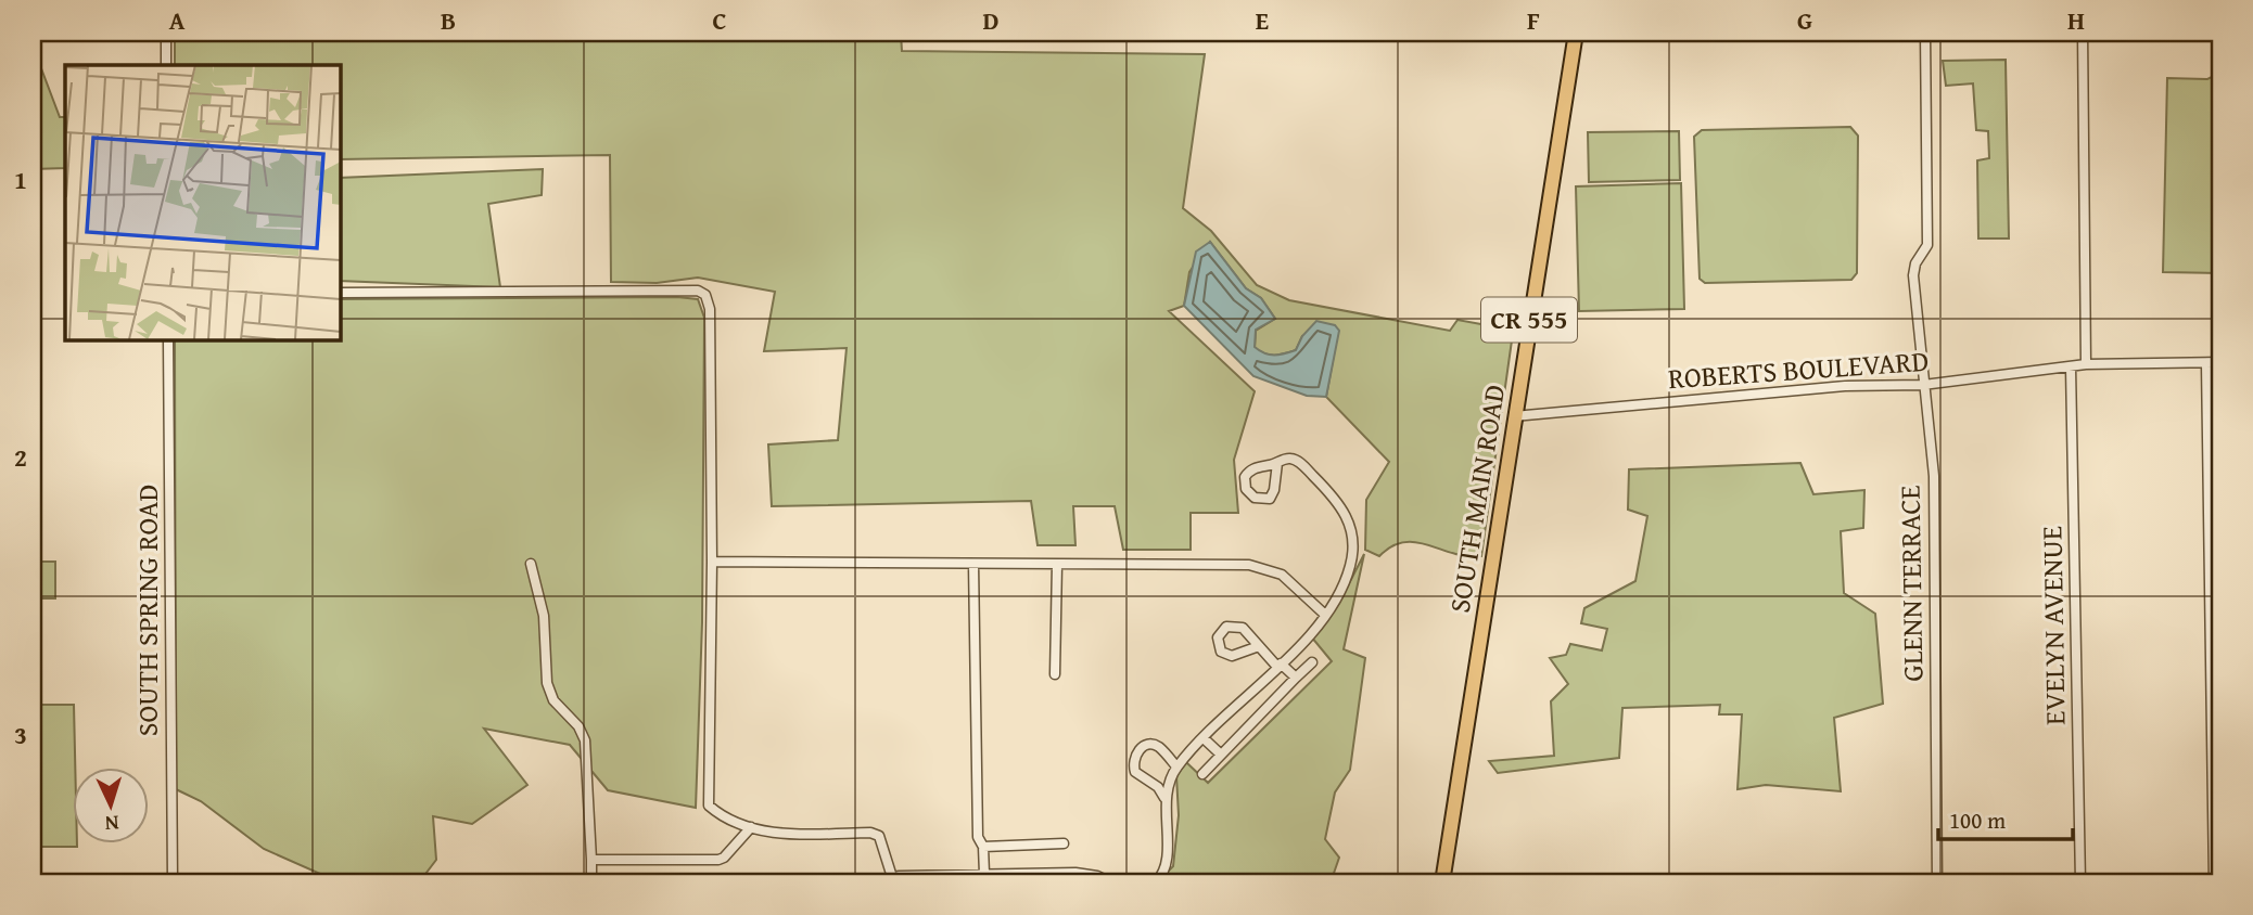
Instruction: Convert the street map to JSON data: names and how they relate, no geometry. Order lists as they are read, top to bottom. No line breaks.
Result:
{"streets":{"main road":["CR 555","SOUTH MAIN ROAD"],"street":["ROBERTS BOULEVARD","GLENN TERRACE","SOUTH SPRING ROAD","EVELYN AVENUE"]},"crossings":[["ROBERTS BOULEVARD","SOUTH MAIN ROAD"],["ROBERTS BOULEVARD","GLENN TERRACE"],["ROBERTS BOULEVARD","EVELYN AVENUE"]],"scale_bar":"100 m","north":"bottom","grid":{"columns":["A","B","C","D","E","F","G","H"],"rows":["1","2","3"]}}
